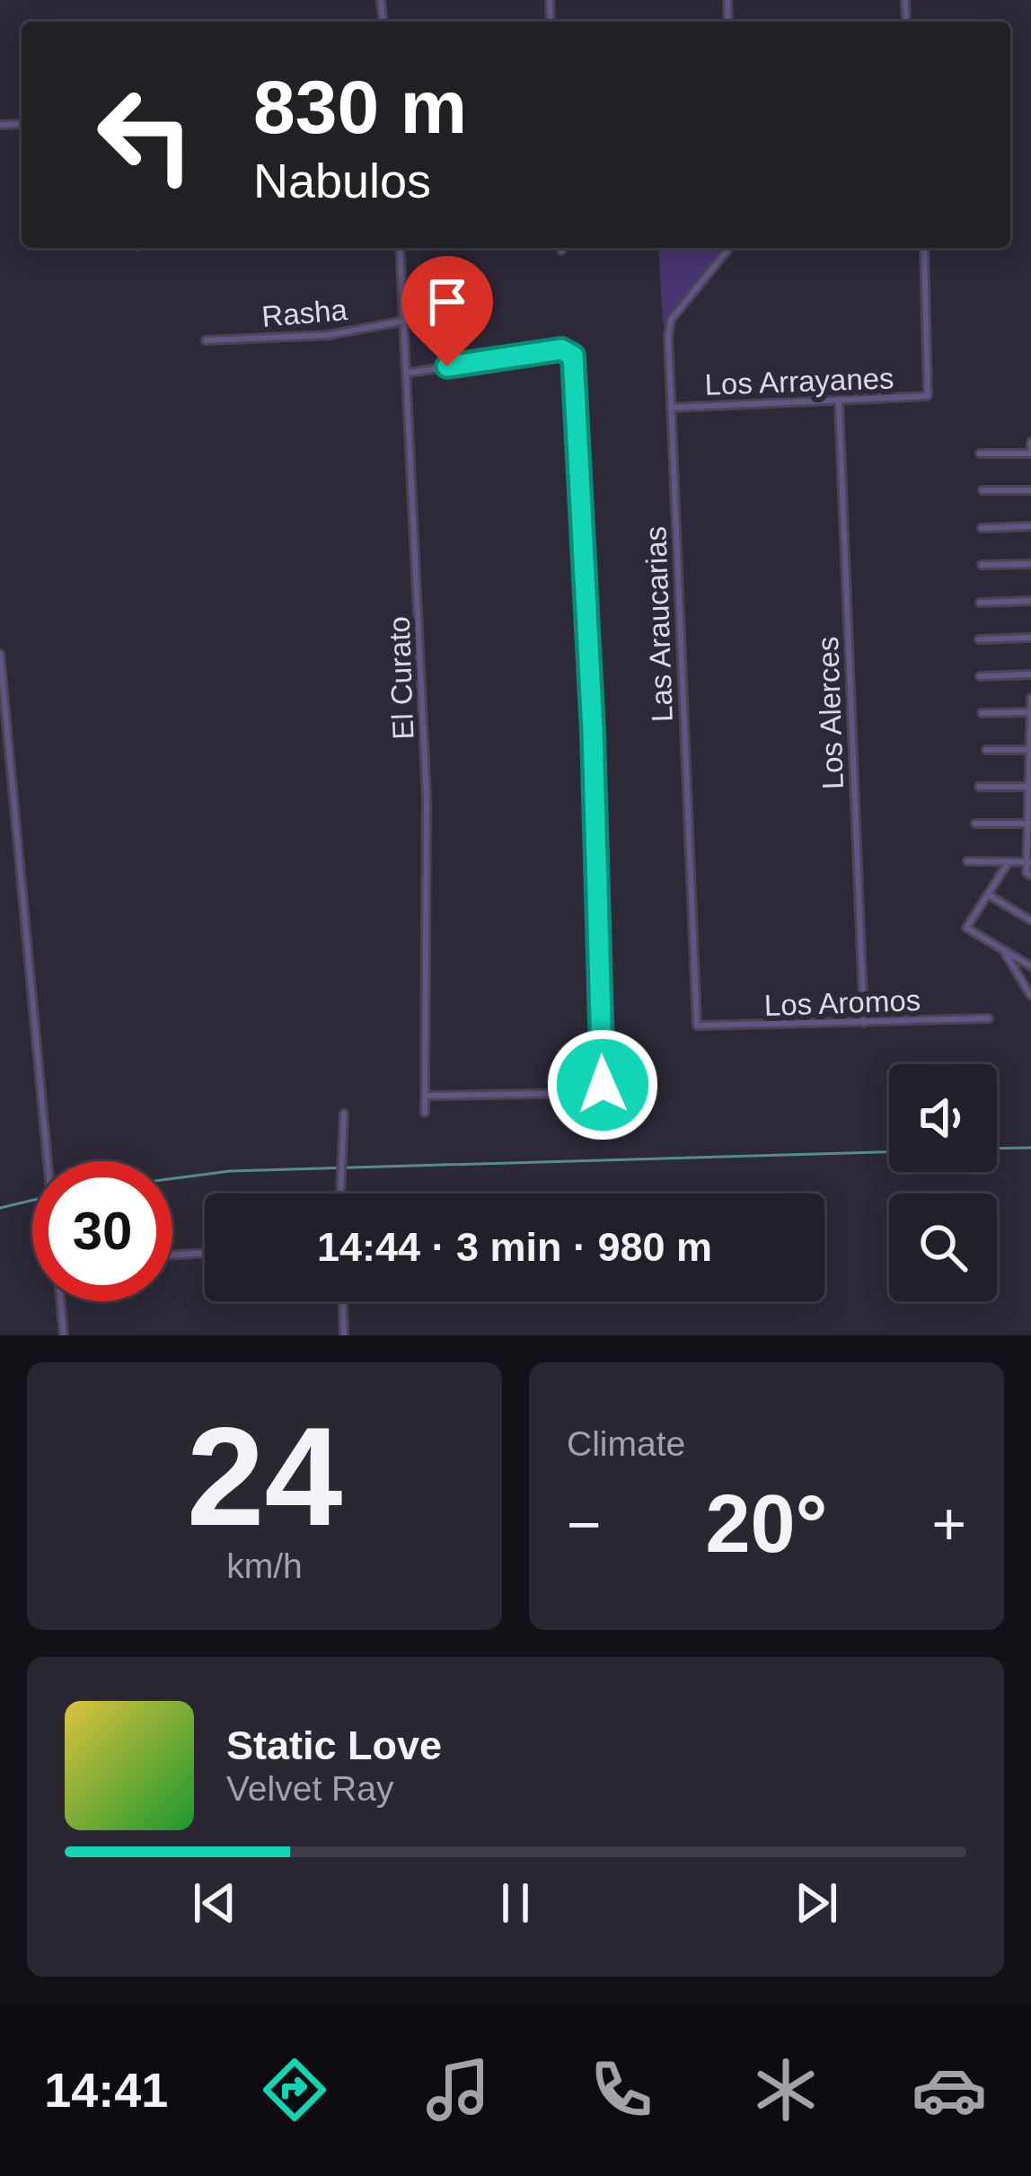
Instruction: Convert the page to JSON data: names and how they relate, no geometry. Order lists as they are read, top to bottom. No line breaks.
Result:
{"streets":{"street":["Rasha","Los Arrayanes","Las Araucarias","El Curato","Los Alerces","Los Aromos"]},"crossings":[["Rasha","El Curato"],["Los Arrayanes","Las Araucarias"],["Los Arrayanes","Los Alerces"],["Las Araucarias","Los Aromos"],["Los Alerces","Los Aromos"]],"page":{"turn":["830 m","Nabulos"],"limit":"30","trip":"14:44 · 3 min · 980 m","tile":[["24","km/h"],"Climate"],"heat":["−","20°","+"],"song":["Static Love","Velvet Ray"],"tabs":"14:41"}}
